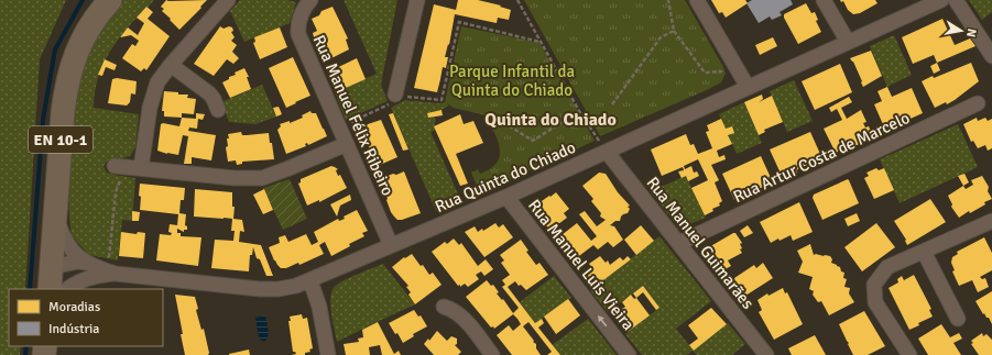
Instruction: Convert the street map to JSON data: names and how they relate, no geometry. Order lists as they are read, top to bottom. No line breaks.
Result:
{"streets":{"main road":["EN 10-1"],"street":["Rua Manuel Félix Ribeiro","Rua Artur Costa de Marcelo","Rua Quinta do Chiado","Rua Manuel Guimarães","Rua Manuel Luís Vieira"]},"crossings":[["Rua Manuel Félix Ribeiro","Rua Quinta do Chiado"],["EN 10-1","Rua Quinta do Chiado"],["Rua Artur Costa de Marcelo","Rua Manuel Guimarães"],["Rua Quinta do Chiado","Rua Manuel Guimarães"],["Rua Quinta do Chiado","Rua Manuel Luís Vieira"]],"districts":["Quinta do Chiado"],"parks":["Parque Infantil da Quinta do Chiado"],"legend":["Moradias","Indústria"],"north":"right"}
